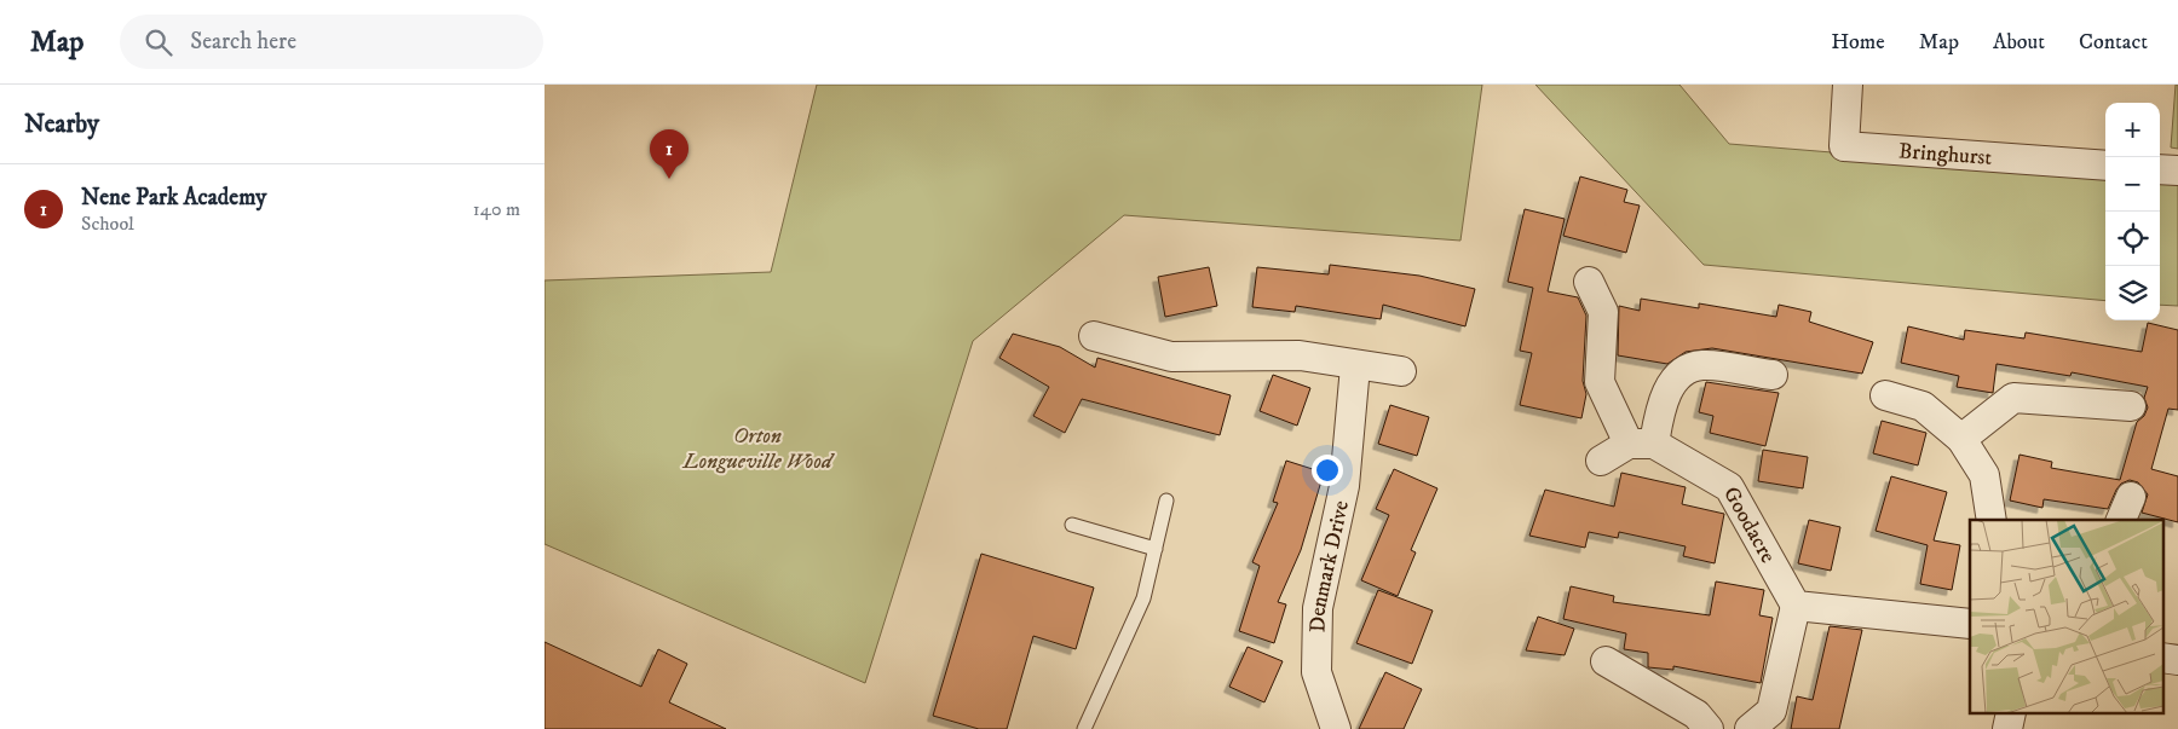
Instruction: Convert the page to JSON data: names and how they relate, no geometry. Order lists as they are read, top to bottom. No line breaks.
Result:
{"streets":{"street":["Bringhurst","Goodacre","Denmark Drive"]},"parks":["Orton Longueville Wood"],"page":{"header":"Map","search":"Search here","nav":["Home","Map","About","Contact"],"heading":"Nearby","map_buttons":["+","−"],"pins":"1","list":[{"mark":"1","name":"Nene Park Academy","note":"School","value":"140 m"}]}}
